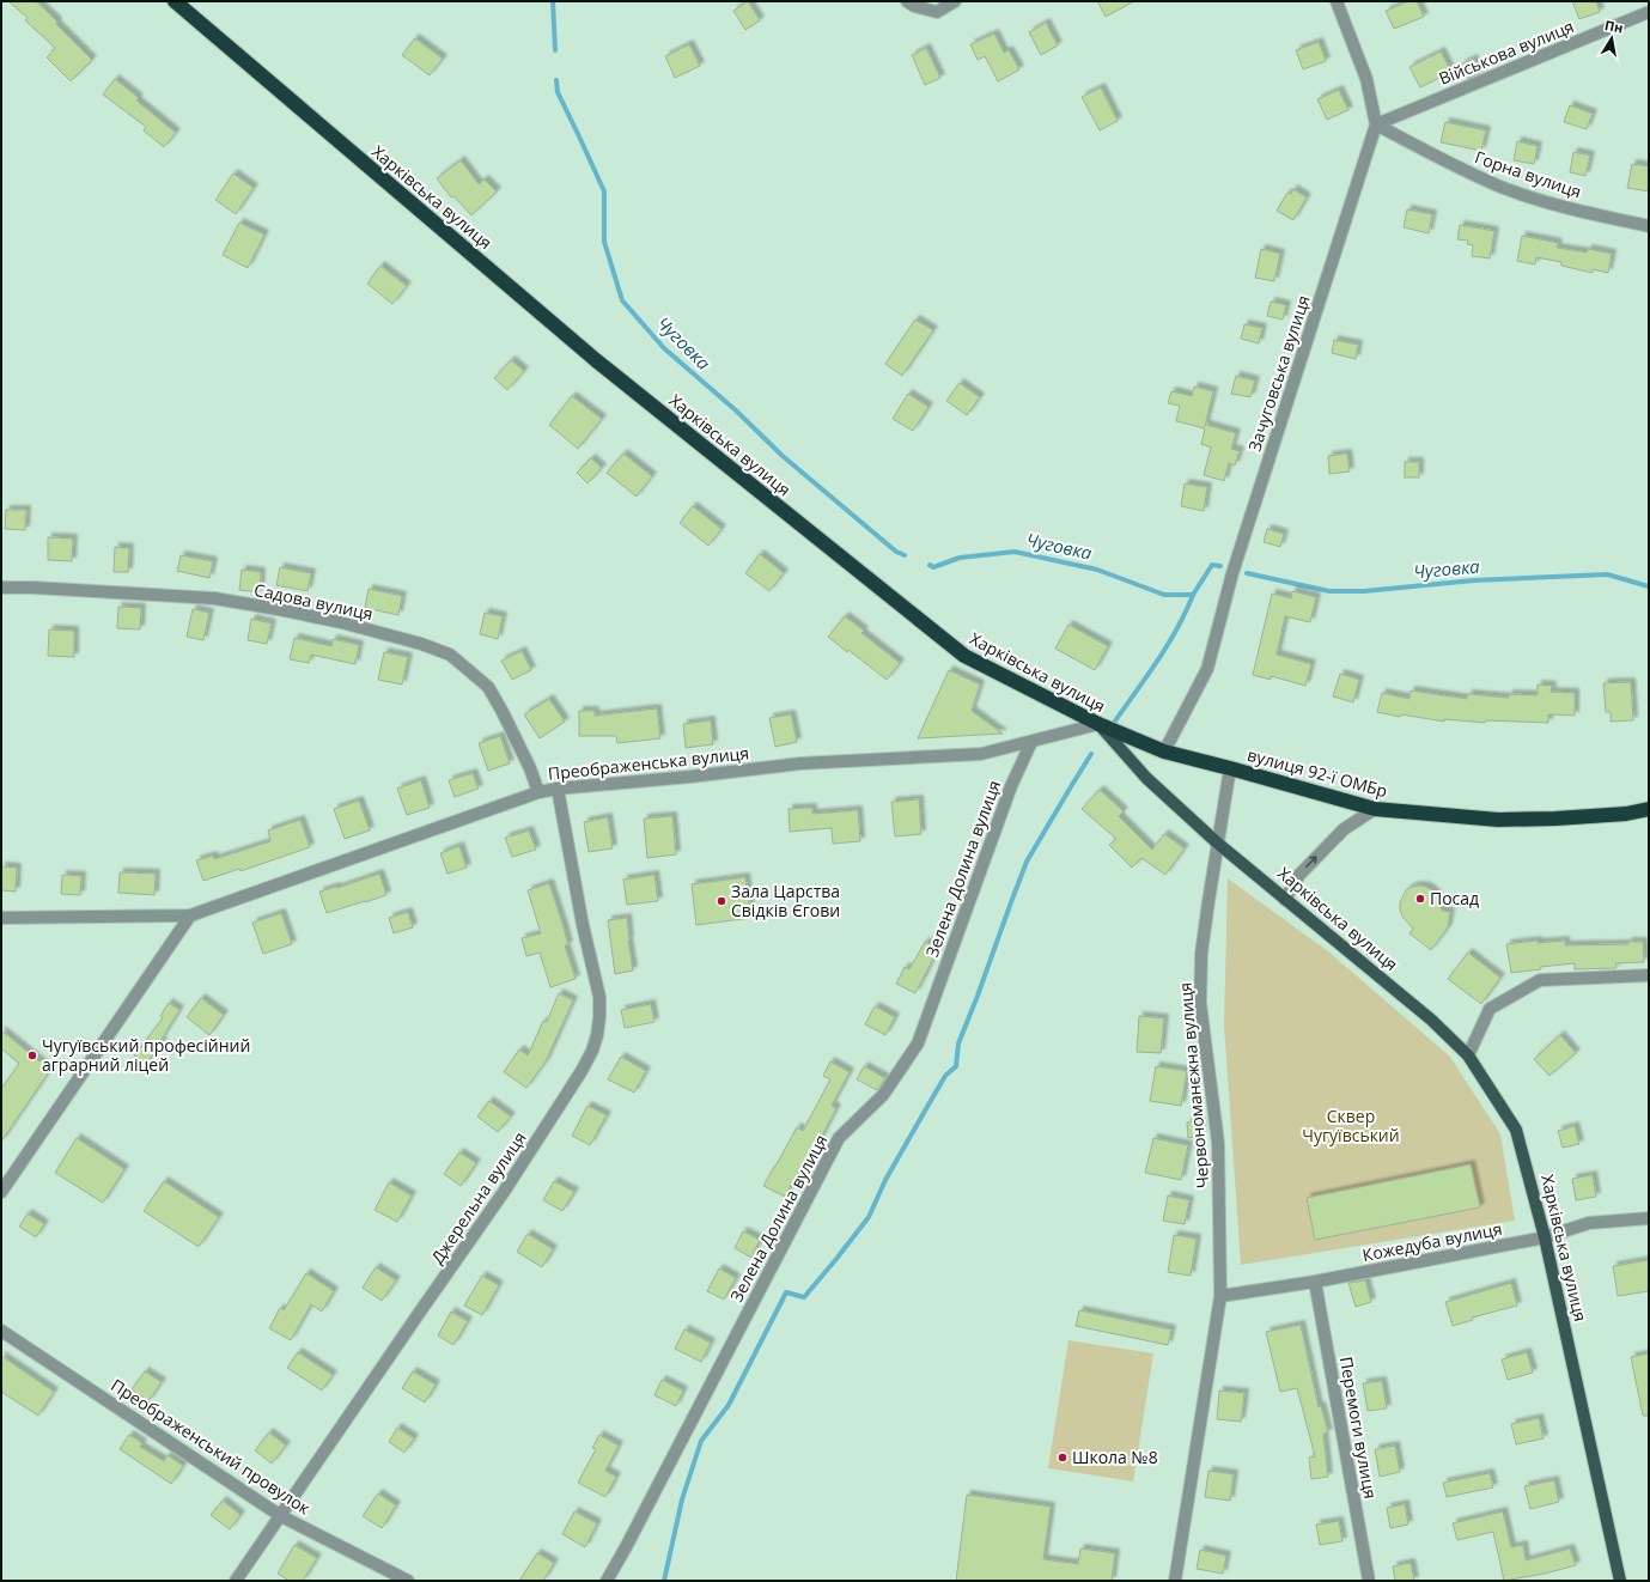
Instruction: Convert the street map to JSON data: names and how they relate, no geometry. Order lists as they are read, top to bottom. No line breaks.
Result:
{"streets":{"highway":["Харківська вулиця","вулиця 92-ї ОМБр"],"street":["Військова вулиця","Горна вулиця","Зачуговська вулиця","Садова вулиця","Преображенська вулиця","Зелена Долина вулиця","Червономанєжна вулиця","Джерельна вулиця","Кожедуба вулиця","Перемоги вулиця","Преображенський провулок"]},"crossings":[["Військова вулиця","Горна вулиця"],["Військова вулиця","Зачуговська вулиця"],["Горна вулиця","Зачуговська вулиця"],["Харківська вулиця","Преображенська вулиця"],["Харківська вулиця","вулиця 92-ї ОМБр"],["Харківська вулиця","Червономанєжна вулиця"],["Харківська вулиця","Кожедуба вулиця"],["Зачуговська вулиця","вулиця 92-ї ОМБр"],["Садова вулиця","Преображенська вулиця"],["Преображенська вулиця","вулиця 92-ї ОМБр"],["Преображенська вулиця","Зелена Долина вулиця"],["Преображенська вулиця","Джерельна вулиця"],["вулиця 92-ї ОМБр","Червономанєжна вулиця"],["Червономанєжна вулиця","Кожедуба вулиця"],["Джерельна вулиця","Преображенський провулок"],["Кожедуба вулиця","Перемоги вулиця"]],"water":["Чуговка"],"parks":["Сквер Чугуївський"],"places":["Посад","Зала Царства Свідків Єгови","Чугуївський професійний аграрний ліцей","Школа №8"],"north":"top"}
